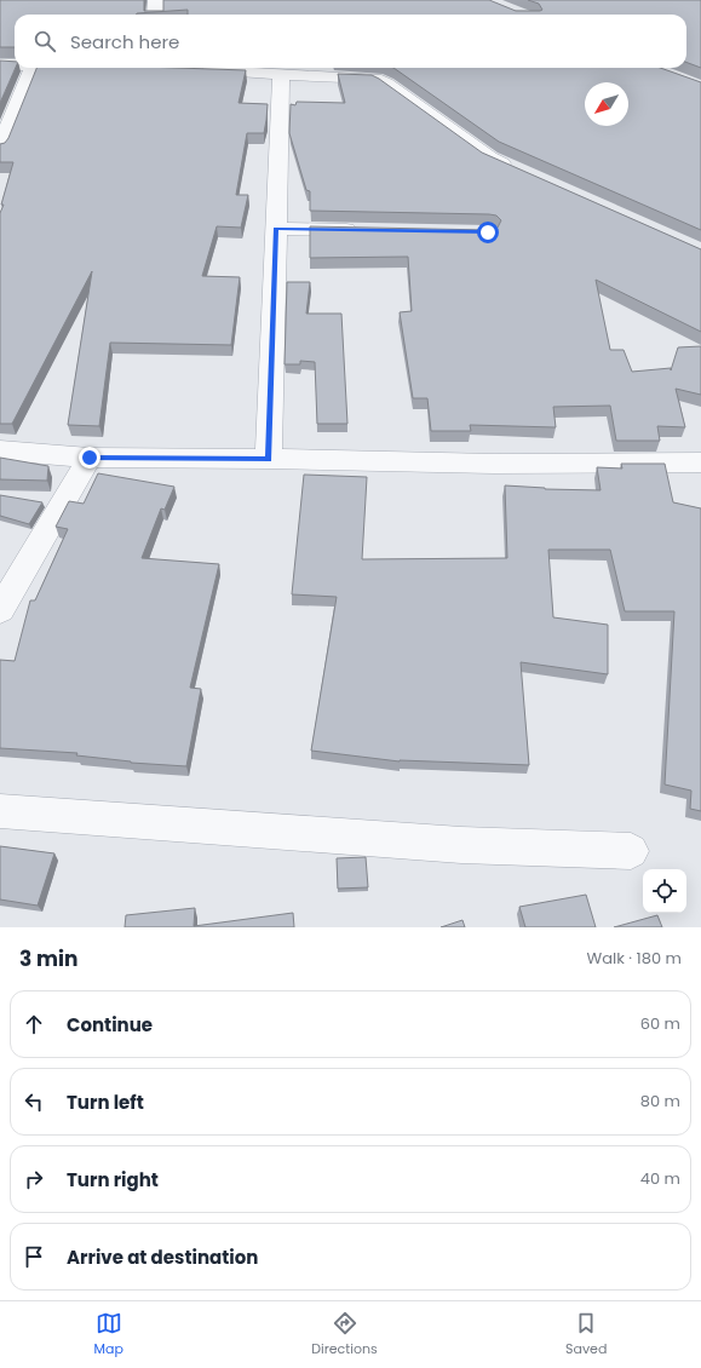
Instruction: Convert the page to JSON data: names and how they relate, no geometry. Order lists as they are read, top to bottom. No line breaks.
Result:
{"north":"bottom left","page":{"search":"Search here","heading":["3 min","Walk · 180 m"],"list":[["Continue","60 m"],["Turn left","80 m"],["Turn right","40 m"],"Arrive at destination"],"nav":["Map","Directions","Saved"]}}
